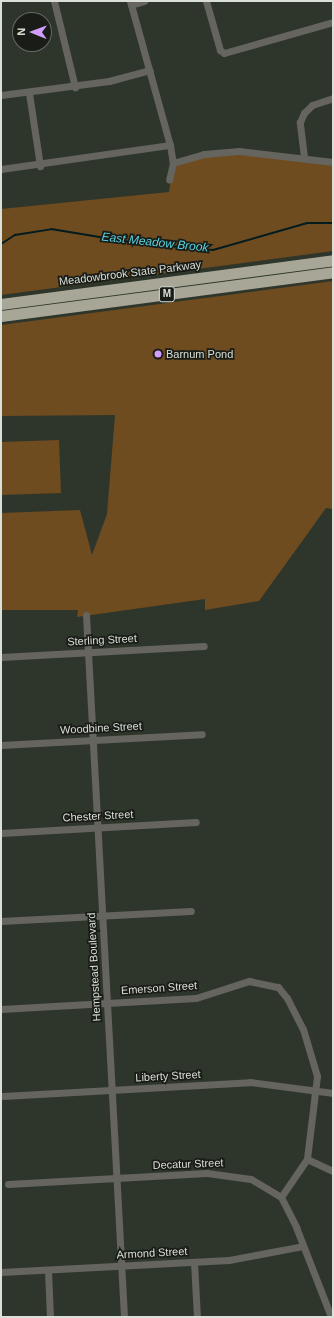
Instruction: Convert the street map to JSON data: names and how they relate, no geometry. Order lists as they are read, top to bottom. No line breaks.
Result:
{"streets":{"highway":["Meadowbrook State Parkway","M"],"street":["Sterling Street","Woodbine Street","Chester Street","Hempstead Boulevard","Emerson Street","Liberty Street","Decatur Street","Armond Street"]},"crossings":[["Sterling Street","Hempstead Boulevard"],["Woodbine Street","Hempstead Boulevard"],["Chester Street","Hempstead Boulevard"],["Hempstead Boulevard","Emerson Street"],["Hempstead Boulevard","Liberty Street"],["Hempstead Boulevard","Decatur Street"],["Hempstead Boulevard","Armond Street"],["Emerson Street","Liberty Street"],["Emerson Street","Decatur Street"]],"water":["East Meadow Brook"],"places":["Barnum Pond"],"north":"left"}
